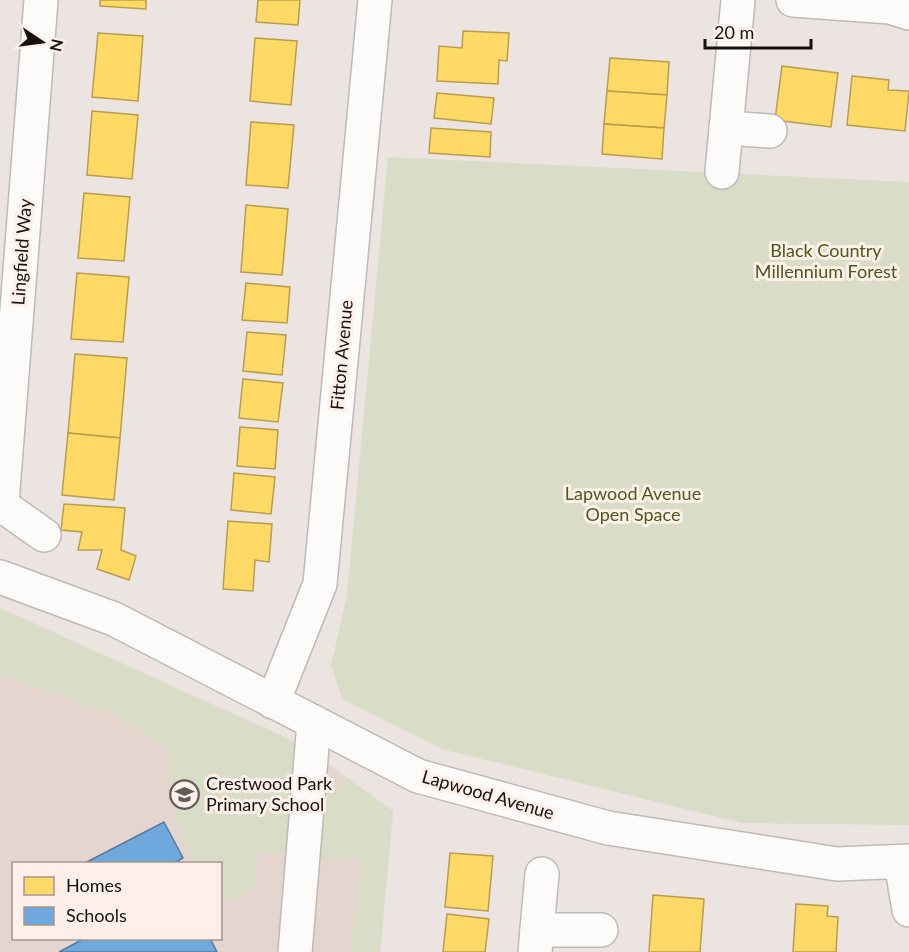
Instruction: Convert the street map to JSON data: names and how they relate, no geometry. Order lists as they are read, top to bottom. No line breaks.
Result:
{"streets":{"street":["Lingfield Way","Fitton Avenue","Lapwood Avenue"]},"crossings":[["Fitton Avenue","Lapwood Avenue"]],"parks":["Black Country Millennium Forest","Lapwood Avenue Open Space"],"places":{"school or university":["Crestwood Park Primary School"]},"legend":["Homes","Schools"],"scale_bar":"20 m","north":"right"}
